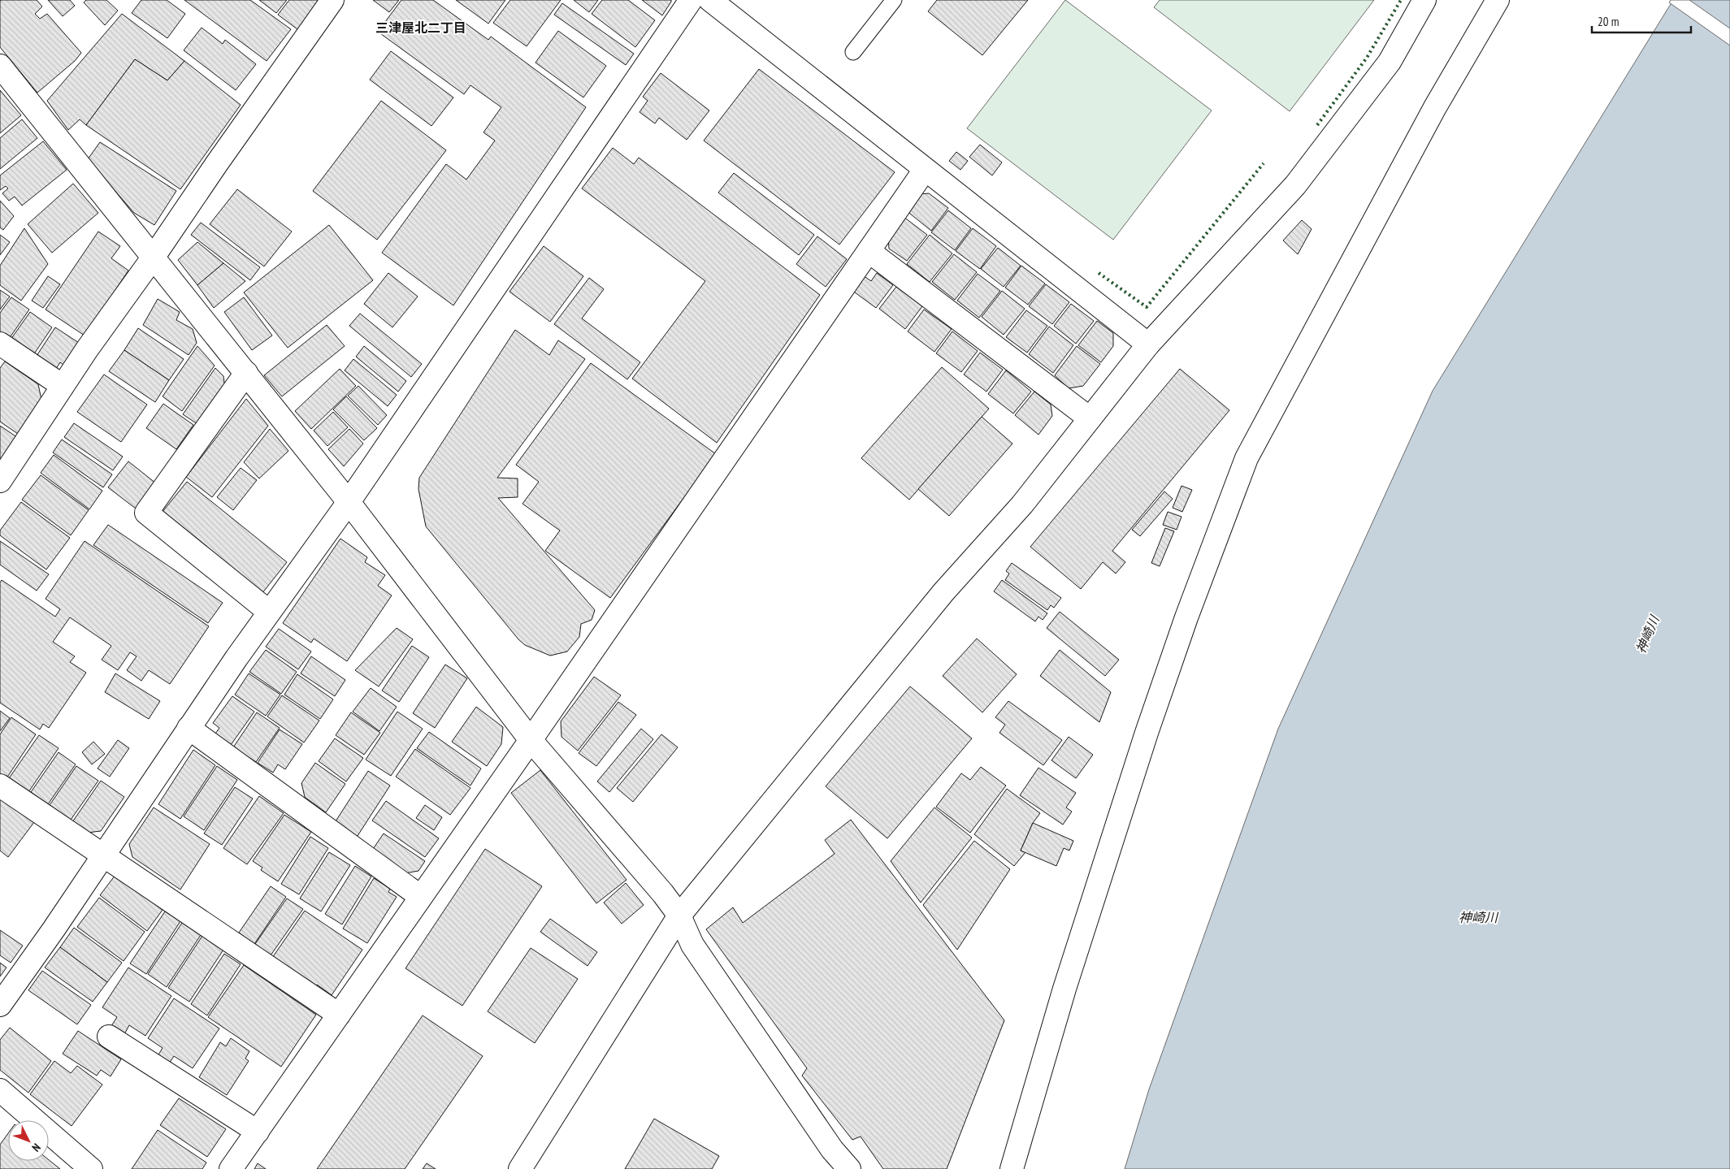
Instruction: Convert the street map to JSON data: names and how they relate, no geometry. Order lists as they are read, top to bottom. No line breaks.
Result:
{"districts":["三津屋北二丁目"],"water":["神崎川"],"scale_bar":"20 m","north":"bottom right"}
